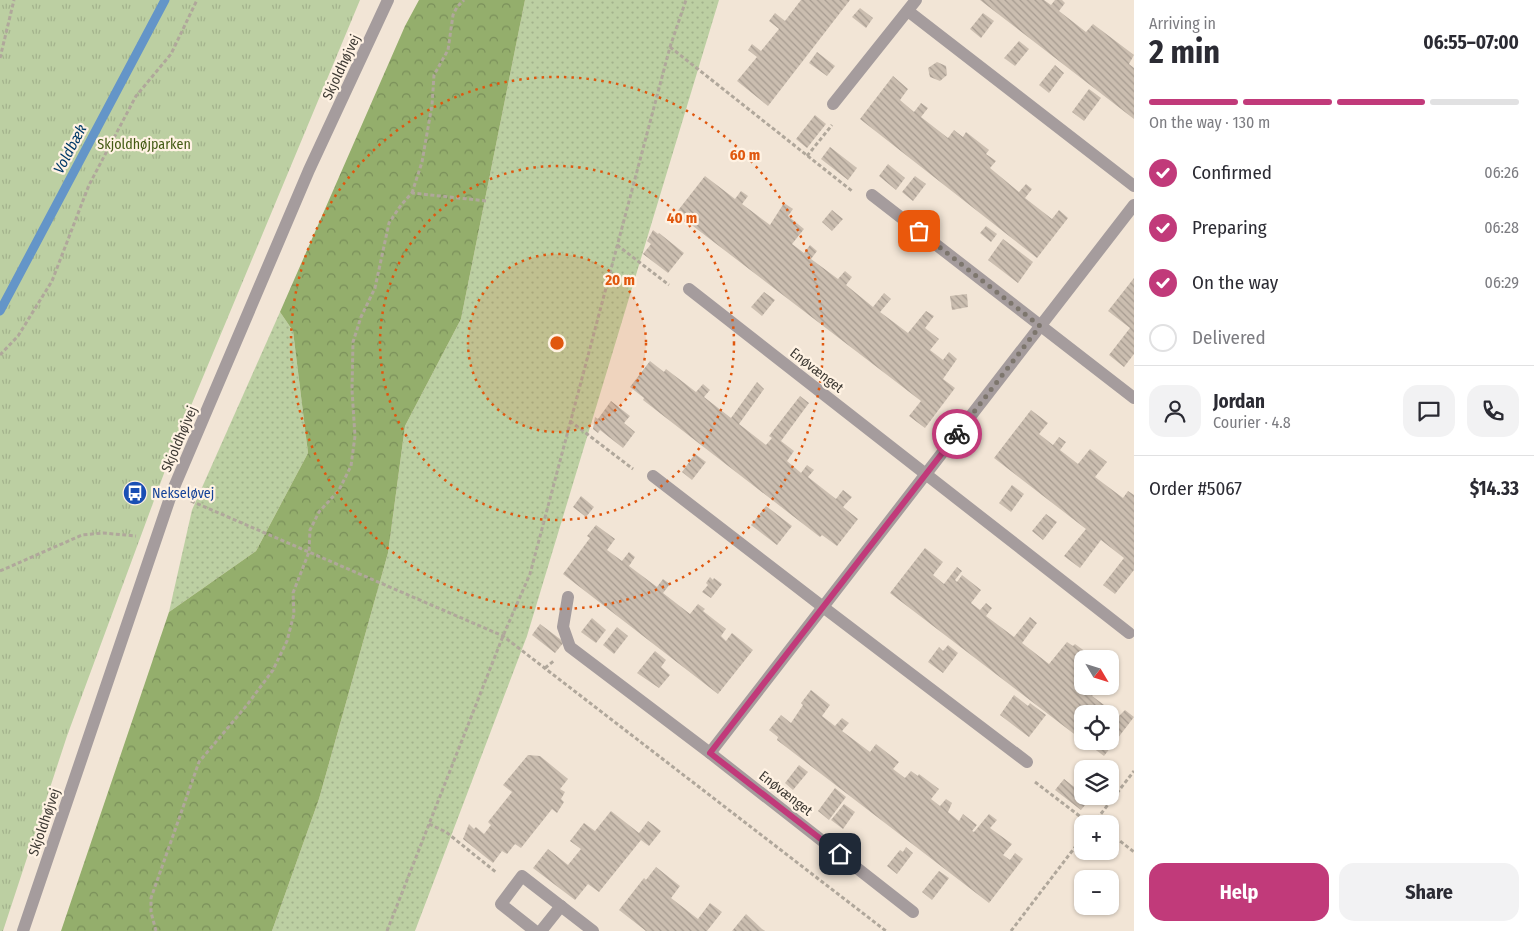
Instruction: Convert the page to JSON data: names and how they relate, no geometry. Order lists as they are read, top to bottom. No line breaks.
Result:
{"streets":{"street":["Skjoldhøjvej","Enøvænget"]},"water":["Voldbæk"],"parks":["Skjoldhøjparken"],"places":{"bus stop":["Nekseløvej"]},"north":"bottom right","page":{"heading":["2 min","Arriving in","06:55–07:00"],"panel":["Jordan","Courier · 4.8","Order #5067","$14.33"],"bar":"On the way · 130 m","list":[["Confirmed","06:26"],["Preparing","06:28"],["On the way","06:29"],"Delivered"],"map_buttons":["+","−"],"buttons":["Help","Share"]},"rings":["60 m","40 m","20 m"]}
